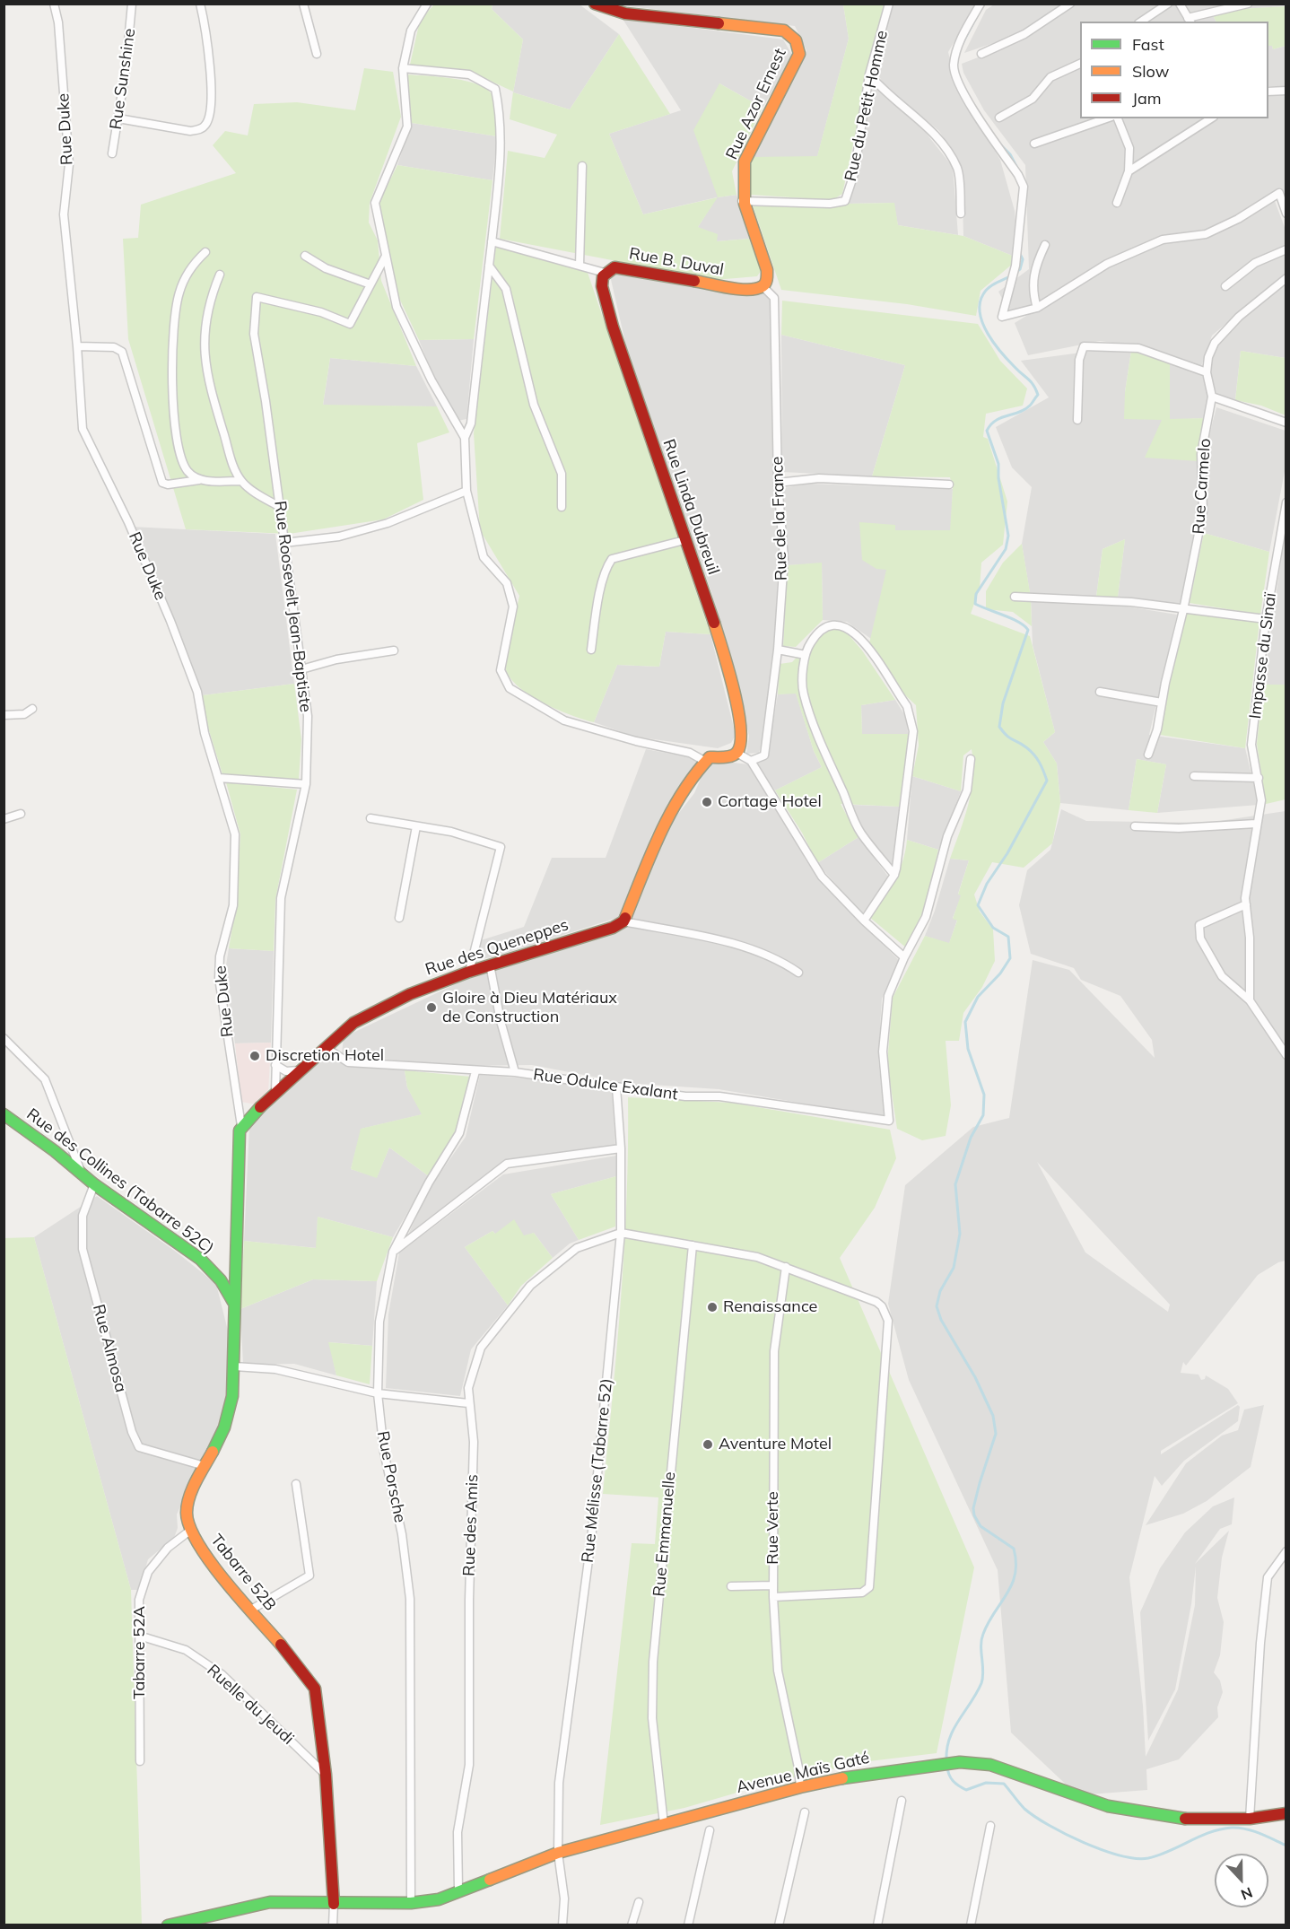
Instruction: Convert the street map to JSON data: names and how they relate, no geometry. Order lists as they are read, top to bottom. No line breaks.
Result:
{"streets":{"street":["Rue Sunshine","Rue Azor Ernest","Rue du Petit Homme","Rue Duke","Rue B. Duval","Rue Carmelo","Rue Linda Dubreuil","Rue de la France","Rue Roosevelt Jean-Baptiste","Impasse du Sinaï","Rue des Queneppes","Rue Odulce Exalant","Rue des Collines (Tabarre 52C)","Rue Almosa","Rue Mélisse (Tabarre 52)","Rue Porsche","Rue des Amis","Rue Verte","Rue Emmanuelle","Tabarre 52B","Tabarre 52A","Ruelle du Jeudi","Avenue Maïs Gaté"]},"crossings":[["Rue Azor Ernest","Rue du Petit Homme"],["Rue Azor Ernest","Rue B. Duval"],["Rue Azor Ernest","Rue de la France"],["Rue Duke","Rue des Queneppes"],["Rue Duke","Tabarre 52B"],["Rue B. Duval","Rue Linda Dubreuil"],["Rue B. Duval","Rue de la France"],["Rue Roosevelt Jean-Baptiste","Rue des Queneppes"],["Rue des Queneppes","Rue Odulce Exalant"],["Rue des Queneppes","Tabarre 52B"],["Rue Odulce Exalant","Rue Mélisse (Tabarre 52)"],["Rue Odulce Exalant","Rue Porsche"],["Rue des Collines (Tabarre 52C)","Rue Almosa"],["Rue des Collines (Tabarre 52C)","Tabarre 52B"],["Rue Almosa","Tabarre 52B"],["Rue Mélisse (Tabarre 52)","Rue des Amis"],["Rue Mélisse (Tabarre 52)","Avenue Maïs Gaté"],["Rue Porsche","Avenue Maïs Gaté"],["Rue des Amis","Avenue Maïs Gaté"],["Rue Verte","Avenue Maïs Gaté"],["Rue Emmanuelle","Avenue Maïs Gaté"],["Tabarre 52B","Tabarre 52A"],["Tabarre 52B","Ruelle du Jeudi"],["Tabarre 52B","Avenue Maïs Gaté"],["Tabarre 52A","Ruelle du Jeudi"]],"places":["Cortage Hotel","Gloire à Dieu Matériaux de Construction","Discretion Hotel","Renaissance","Aventure Motel"],"legend":["Fast","Slow","Jam"],"north":"bottom"}
